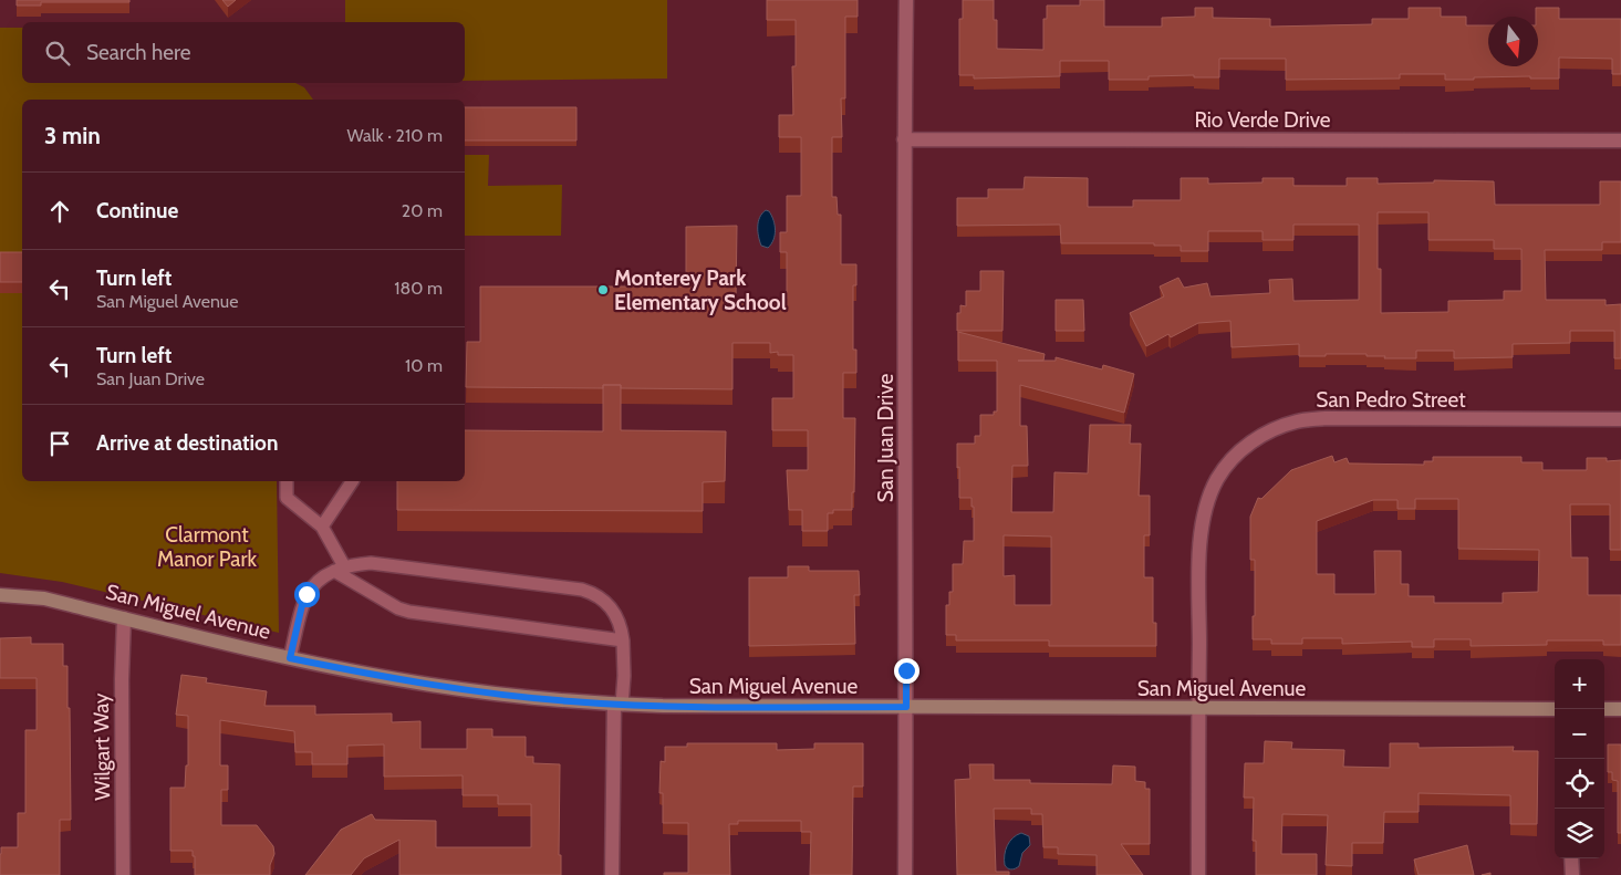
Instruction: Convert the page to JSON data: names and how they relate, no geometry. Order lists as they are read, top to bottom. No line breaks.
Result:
{"streets":{"street":["Rio Verde Drive","San Pedro Street","San Juan Drive","San Miguel Avenue","Wilgart Way"]},"crossings":[["Rio Verde Drive","San Juan Drive"],["San Pedro Street","San Miguel Avenue"],["San Juan Drive","San Miguel Avenue"],["San Miguel Avenue","Wilgart Way"]],"parks":["Clarmont Manor Park"],"places":["Monterey Park Elementary School"],"north":"bottom","page":{"search":"Search here","heading":["3 min","Walk · 210 m"],"list":[["Continue","20 m"],["Turn left","San Miguel Avenue","180 m"],["Turn left","San Juan Drive","10 m"],"Arrive at destination"],"map_buttons":["+","−"]}}
